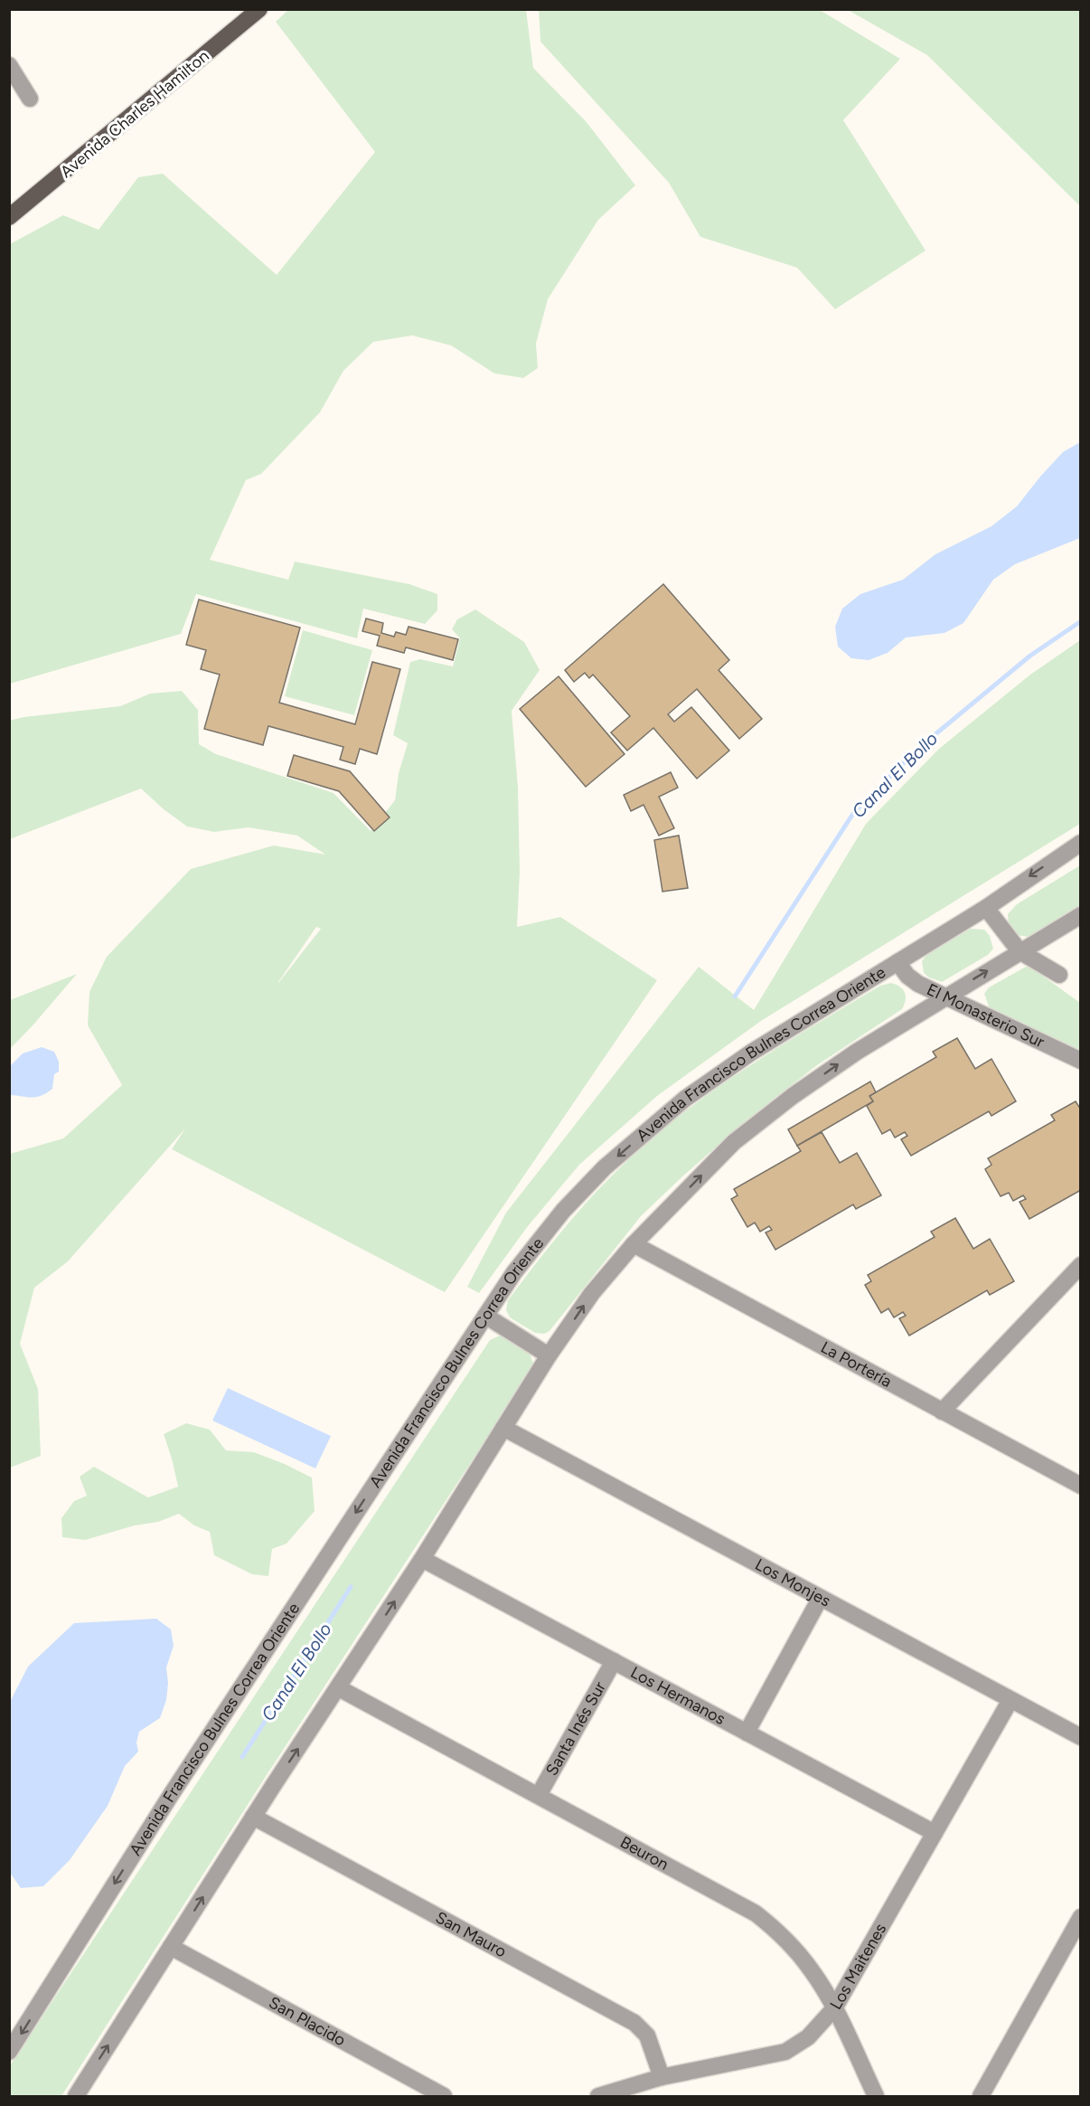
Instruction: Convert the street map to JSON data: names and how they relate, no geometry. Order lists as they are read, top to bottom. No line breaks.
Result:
{"streets":{"main road":["Avenida Charles Hamilton"],"street":["El Monasterio Sur","Avenida Francisco Bulnes Correa Oriente","La Portería","Los Monjes","Los Hermanos","Santa Inés Sur","Beuron","San Mauro","Los Maitenes","San Placido"]},"crossings":[["El Monasterio Sur","Avenida Francisco Bulnes Correa Oriente"],["Los Monjes","Los Maitenes"],["Los Hermanos","Santa Inés Sur"],["Los Hermanos","Los Maitenes"],["Santa Inés Sur","Beuron"],["Beuron","Los Maitenes"],["San Mauro","Los Maitenes"]],"water":["Canal El Bollo"]}
